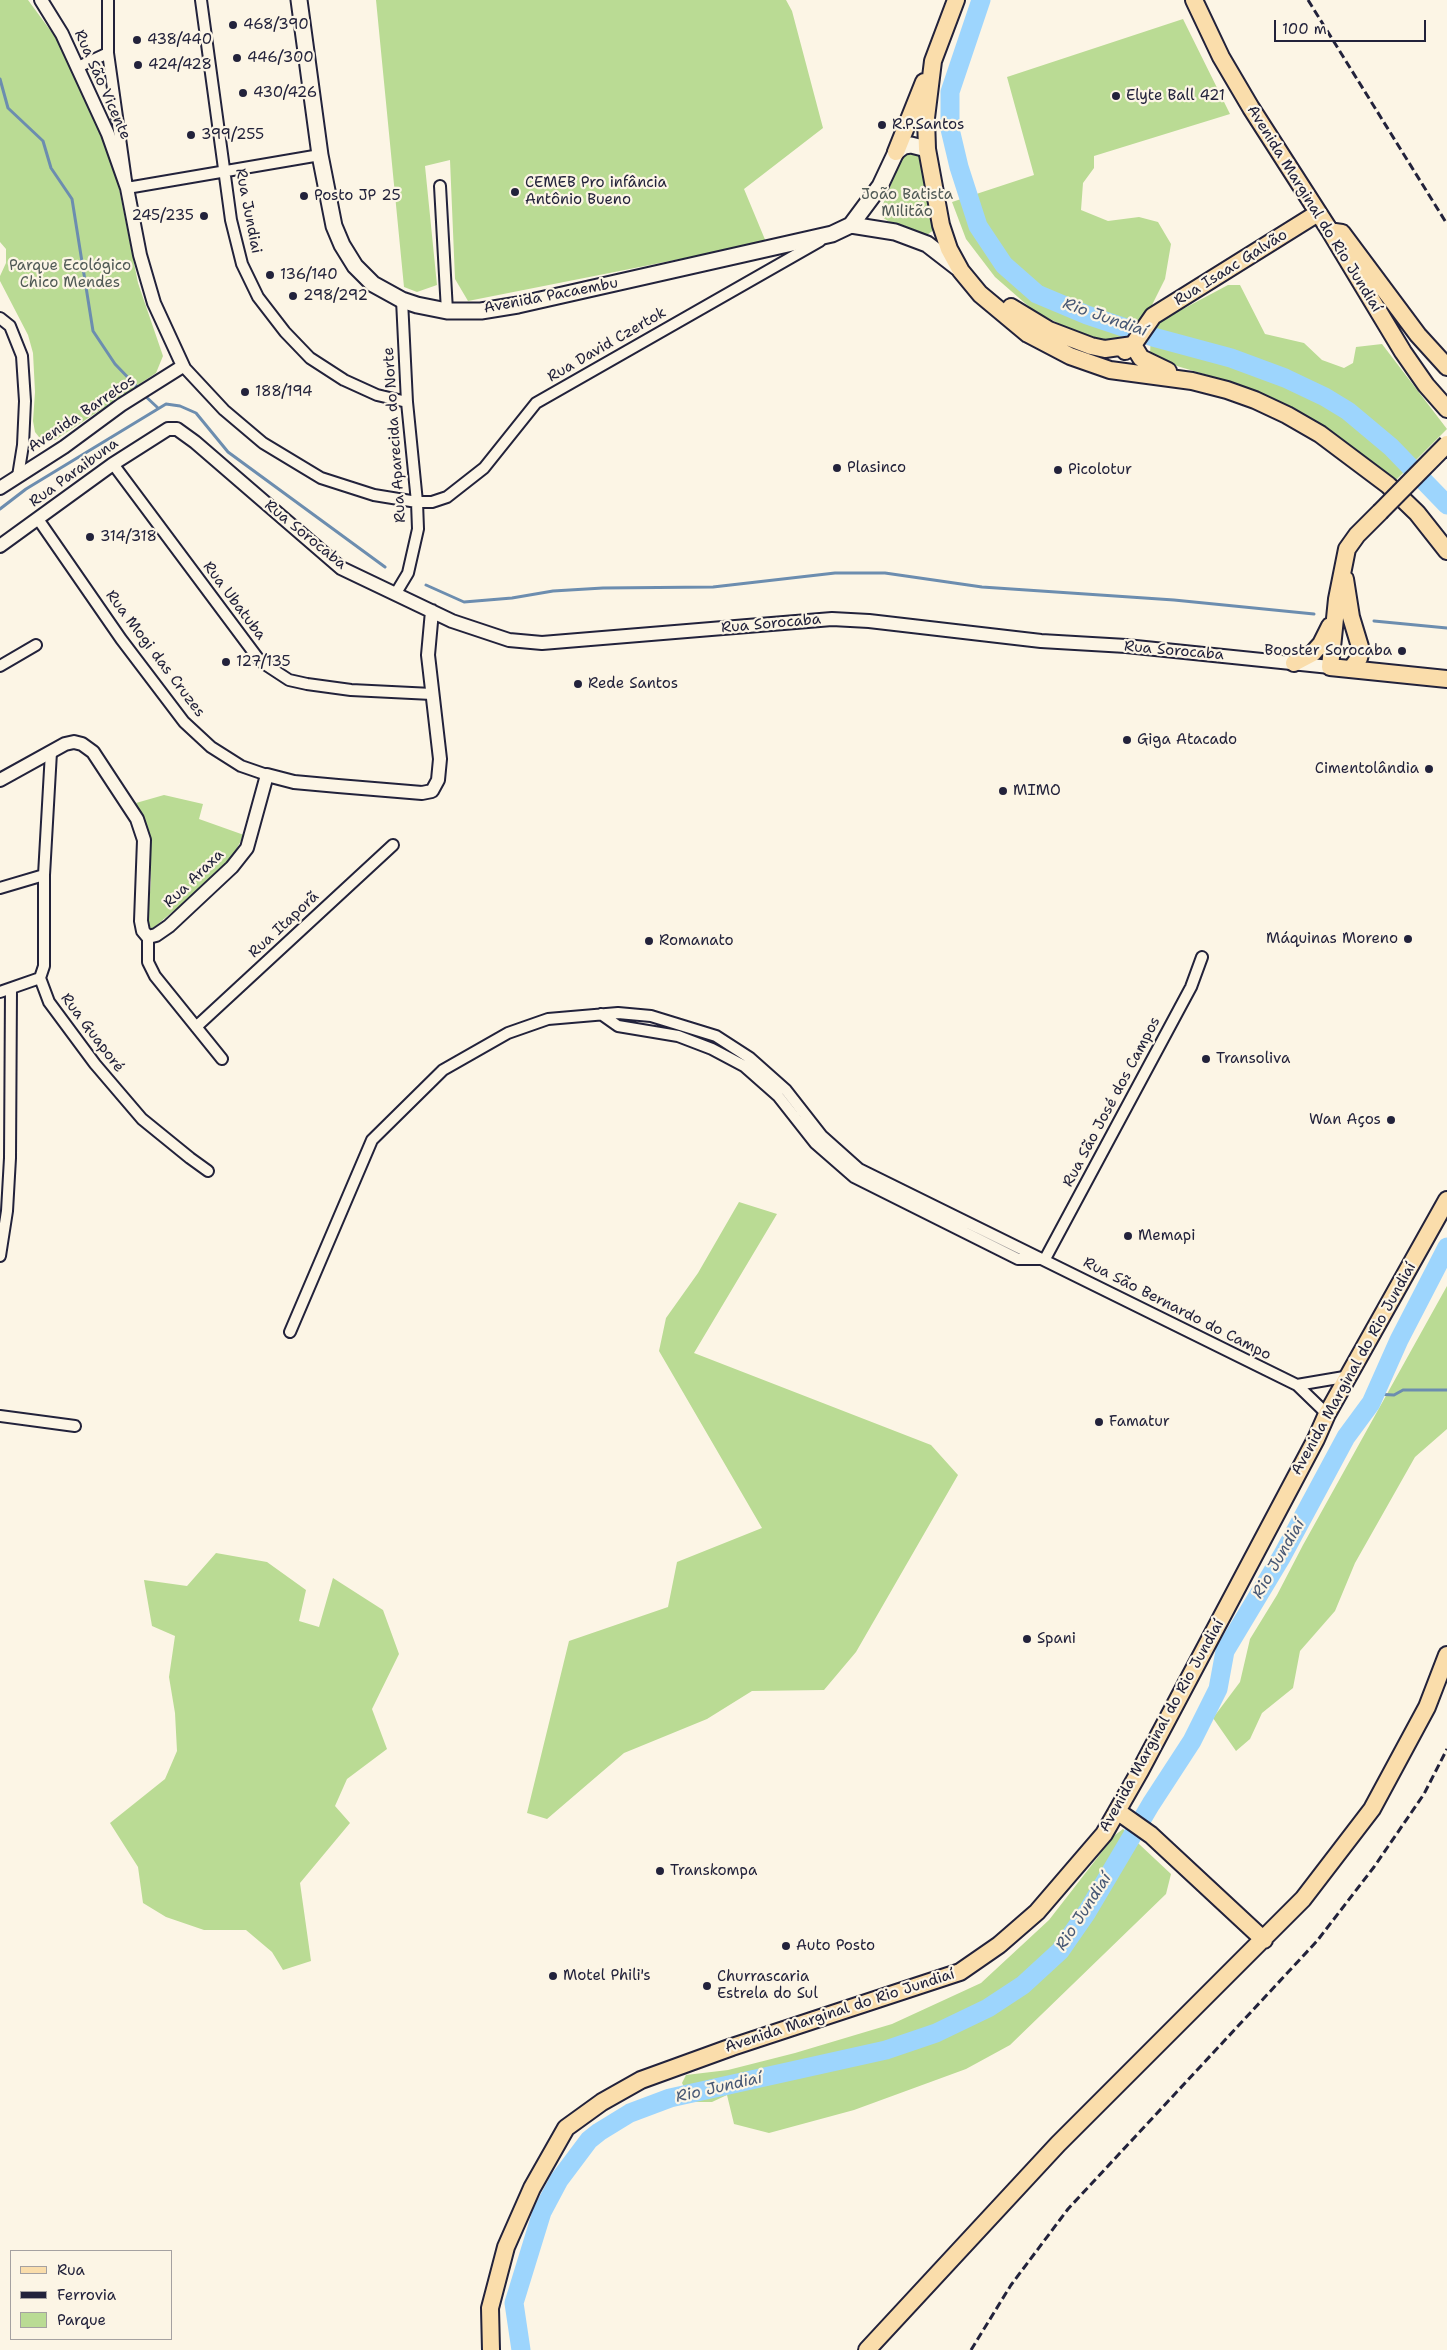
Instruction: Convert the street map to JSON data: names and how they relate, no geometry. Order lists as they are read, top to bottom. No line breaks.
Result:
{"streets":{"main road":["Avenida Marginal do Rio Jundiaí","Rua Isaac Galvão","Avenida Pacaembu","Rua Sorocaba"],"street":["Rua São Vicente","Rua Jundiai","Rua David Czertok","Avenida Barretos","Rua Aparecida do Norte","Rua Paraibuna","Rua Ubatuba","Rua Mogi das Cruzes","Rua Araxa","Rua Itaporã","Rua Guaporé","Rua São José dos Campos","Rua São Bernardo do Campo"]},"crossings":[["Rua São Vicente","Rua David Czertok"],["Rua São Vicente","Avenida Barretos"],["Avenida Marginal do Rio Jundiaí","Rua Isaac Galvão"],["Avenida Marginal do Rio Jundiaí","Rua São Bernardo do Campo"],["Rua Jundiai","Rua Aparecida do Norte"],["Avenida Pacaembu","Rua David Czertok"],["Avenida Pacaembu","Rua Aparecida do Norte"],["Rua David Czertok","Avenida Barretos"],["Rua David Czertok","Rua Aparecida do Norte"],["Rua Aparecida do Norte","Rua Sorocaba"],["Rua Paraibuna","Rua Sorocaba"],["Rua Paraibuna","Rua Ubatuba"],["Rua Paraibuna","Rua Mogi das Cruzes"],["Rua Ubatuba","Rua Mogi das Cruzes"],["Rua Mogi das Cruzes","Rua Araxa"],["Rua São José dos Campos","Rua São Bernardo do Campo"]],"water":["Rio Jundiaí"],"parks":["João Batista Militão","Parque Ecológico Chico Mendes"],"places":["468/390","438/440","446/300","424/428","430/426","Elyte Ball 421","R.P.Santos","399/255","CEMEB Pro infância Antônio Bueno","Posto JP 25","245/235","136/140","298/292","188/194","Plasinco","Picolotur","314/318","Booster Sorocaba","127/135","Rede Santos","Giga Atacado","Cimentolândia","MIMO","Máquinas Moreno","Romanato","Transoliva","Wan Aços","Memapi","Famatur","Spani","Transkompa","Auto Posto","Motel Phili's","Churrascaria Estrela do Sul"],"legend":["Rua","Ferrovia","Parque"],"scale_bar":"100 m"}
